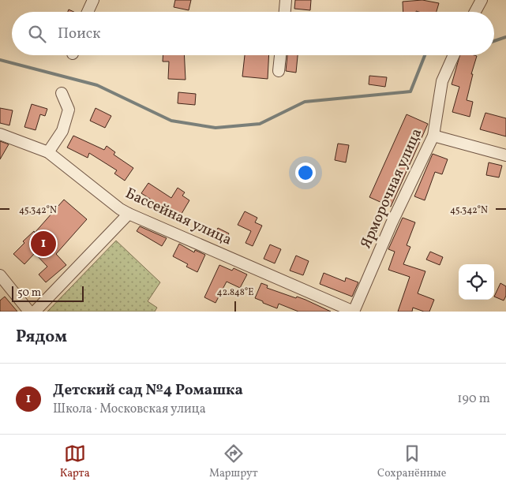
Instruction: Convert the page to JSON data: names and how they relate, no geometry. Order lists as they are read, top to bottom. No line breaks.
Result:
{"streets":{"street":["Ярморочная улица","Бассейная улица"]},"crossings":[["Ярморочная улица","Бассейная улица"]],"scale_bar":"50 m","page":{"search":"Поиск","pins":"1","scale":"50 m","heading":"Рядом","list":[{"mark":"1","name":"Детский сад №4 Ромашка","note":"Школа · Московская улица","value":"190 m"}],"nav":["Карта","Маршрут","Сохранённые"]},"coordinates":["45.342°N","42.848°E"]}
